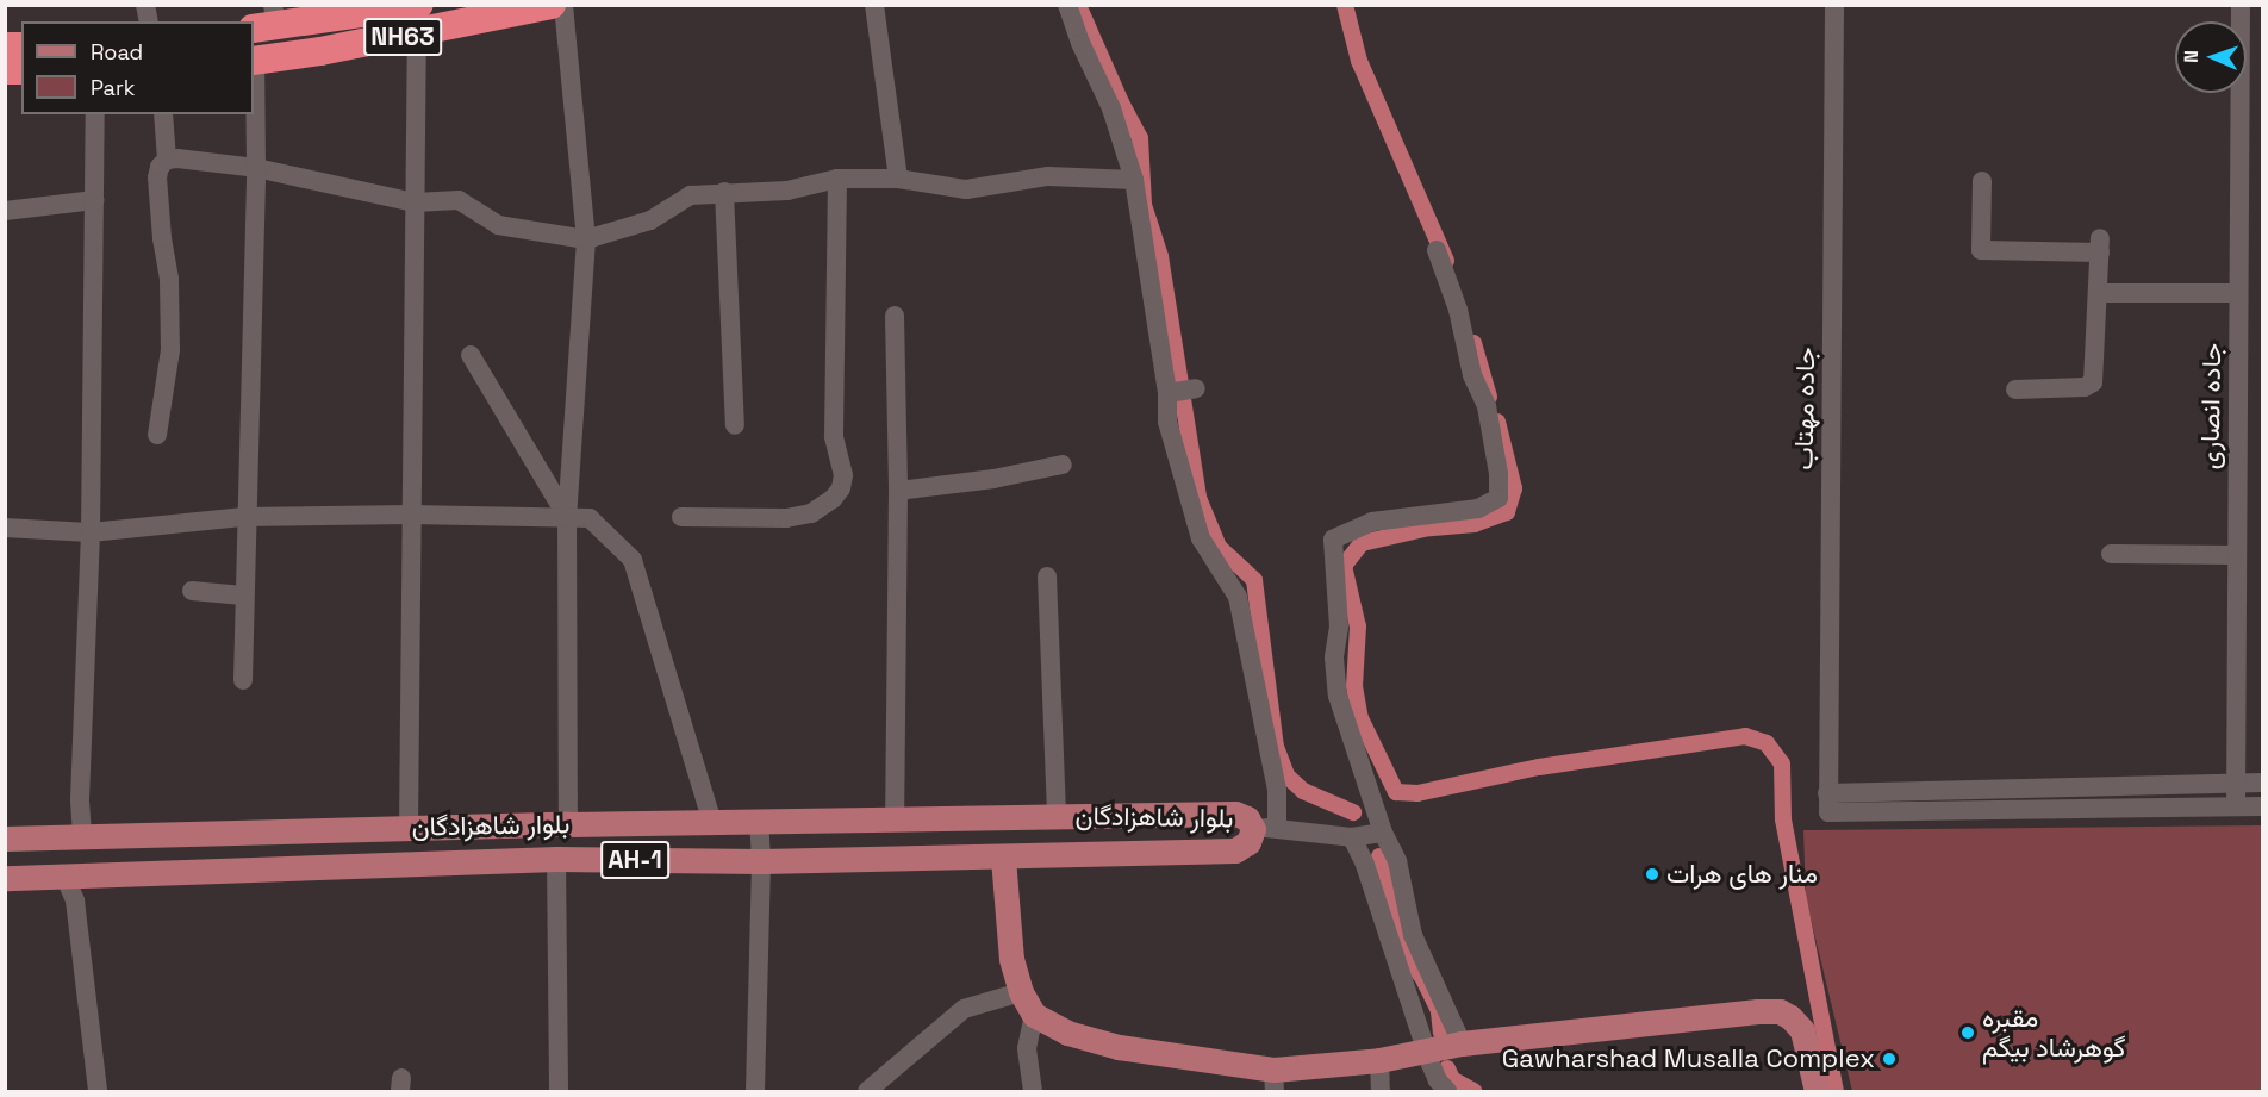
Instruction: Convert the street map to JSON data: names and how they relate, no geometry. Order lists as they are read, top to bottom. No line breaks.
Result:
{"streets":{"highway":["NH63"],"main road":["بلوار شاهزادگان","AH-1"],"street":["جاده انصاری","جاده مهتاب"]},"places":["منار های هرات","مقبره گوهرشاد بیگم","Gawharshad Musalla Complex"],"legend":["Road","Park"],"north":"left"}
